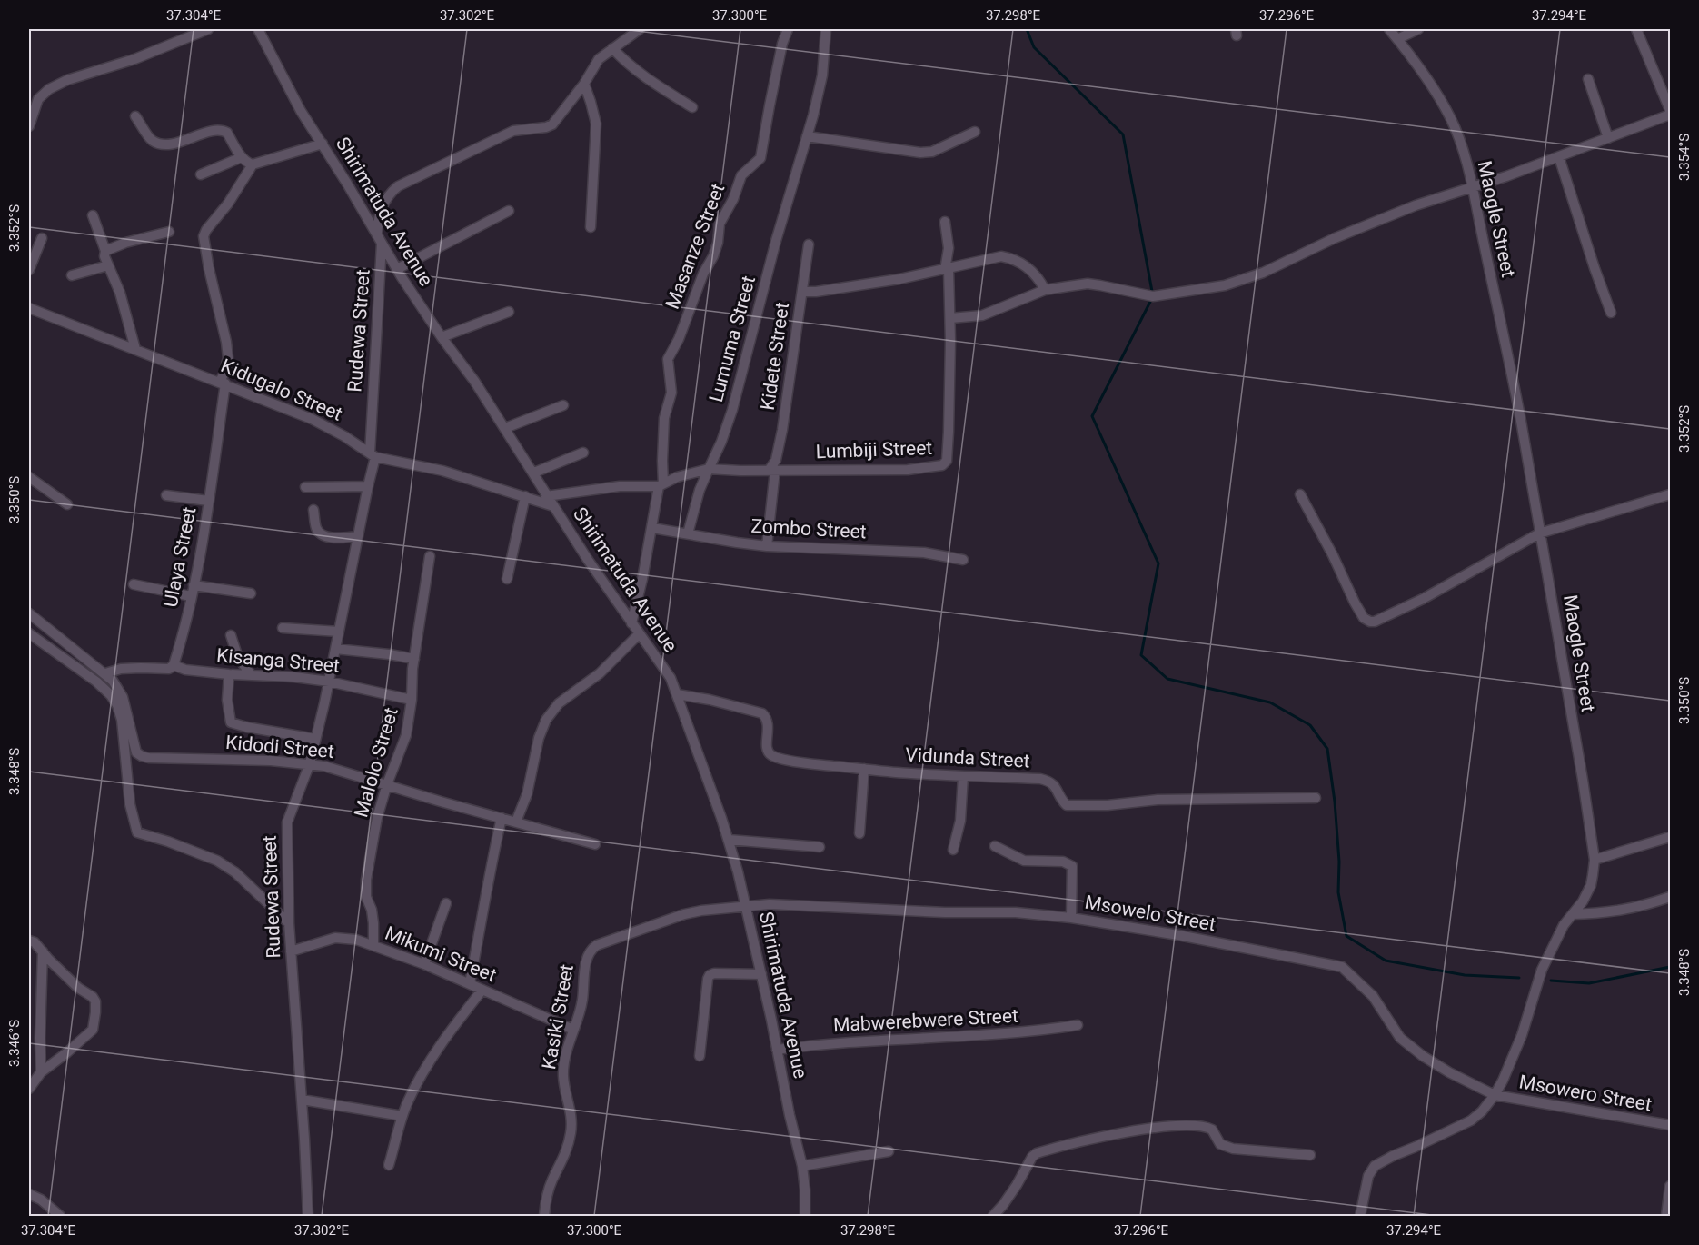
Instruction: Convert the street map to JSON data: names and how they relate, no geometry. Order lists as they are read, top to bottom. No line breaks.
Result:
{"streets":{"street":["Shirimatuda Avenue","Maogle Street","Masanze Street","Rudewa Street","Lumuma Street","Kidete Street","Kidugalo Street","Lumbiji Street","Zombo Street","Ulaya Street","Kisanga Street","Kidodi Street","Vidunda Street","Malolo Street","Msowelo Street","Mikumi Street","Kasiki Street","Mabwerebwere Street","Msowero Street"]},"crossings":[["Shirimatuda Avenue","Rudewa Street"],["Shirimatuda Avenue","Kidugalo Street"],["Shirimatuda Avenue","Vidunda Street"],["Shirimatuda Avenue","Msowelo Street"],["Shirimatuda Avenue","Kasiki Street"],["Shirimatuda Avenue","Mabwerebwere Street"],["Maogle Street","Msowelo Street"],["Maogle Street","Msowero Street"],["Rudewa Street","Kidugalo Street"],["Rudewa Street","Kisanga Street"],["Rudewa Street","Kidodi Street"],["Rudewa Street","Mikumi Street"],["Lumuma Street","Lumbiji Street"],["Lumuma Street","Zombo Street"],["Kidete Street","Lumbiji Street"],["Kidete Street","Zombo Street"],["Kidugalo Street","Ulaya Street"],["Ulaya Street","Kisanga Street"],["Kisanga Street","Malolo Street"],["Kidodi Street","Malolo Street"],["Malolo Street","Mikumi Street"],["Msowelo Street","Kasiki Street"],["Msowelo Street","Msowero Street"],["Mikumi Street","Kasiki Street"]],"coordinates":["37.304°E","37.302°E","37.300°E","37.298°E","37.296°E","37.294°E","3.354°S","3.352°S","3.350°S","3.348°S","3.346°S"]}
